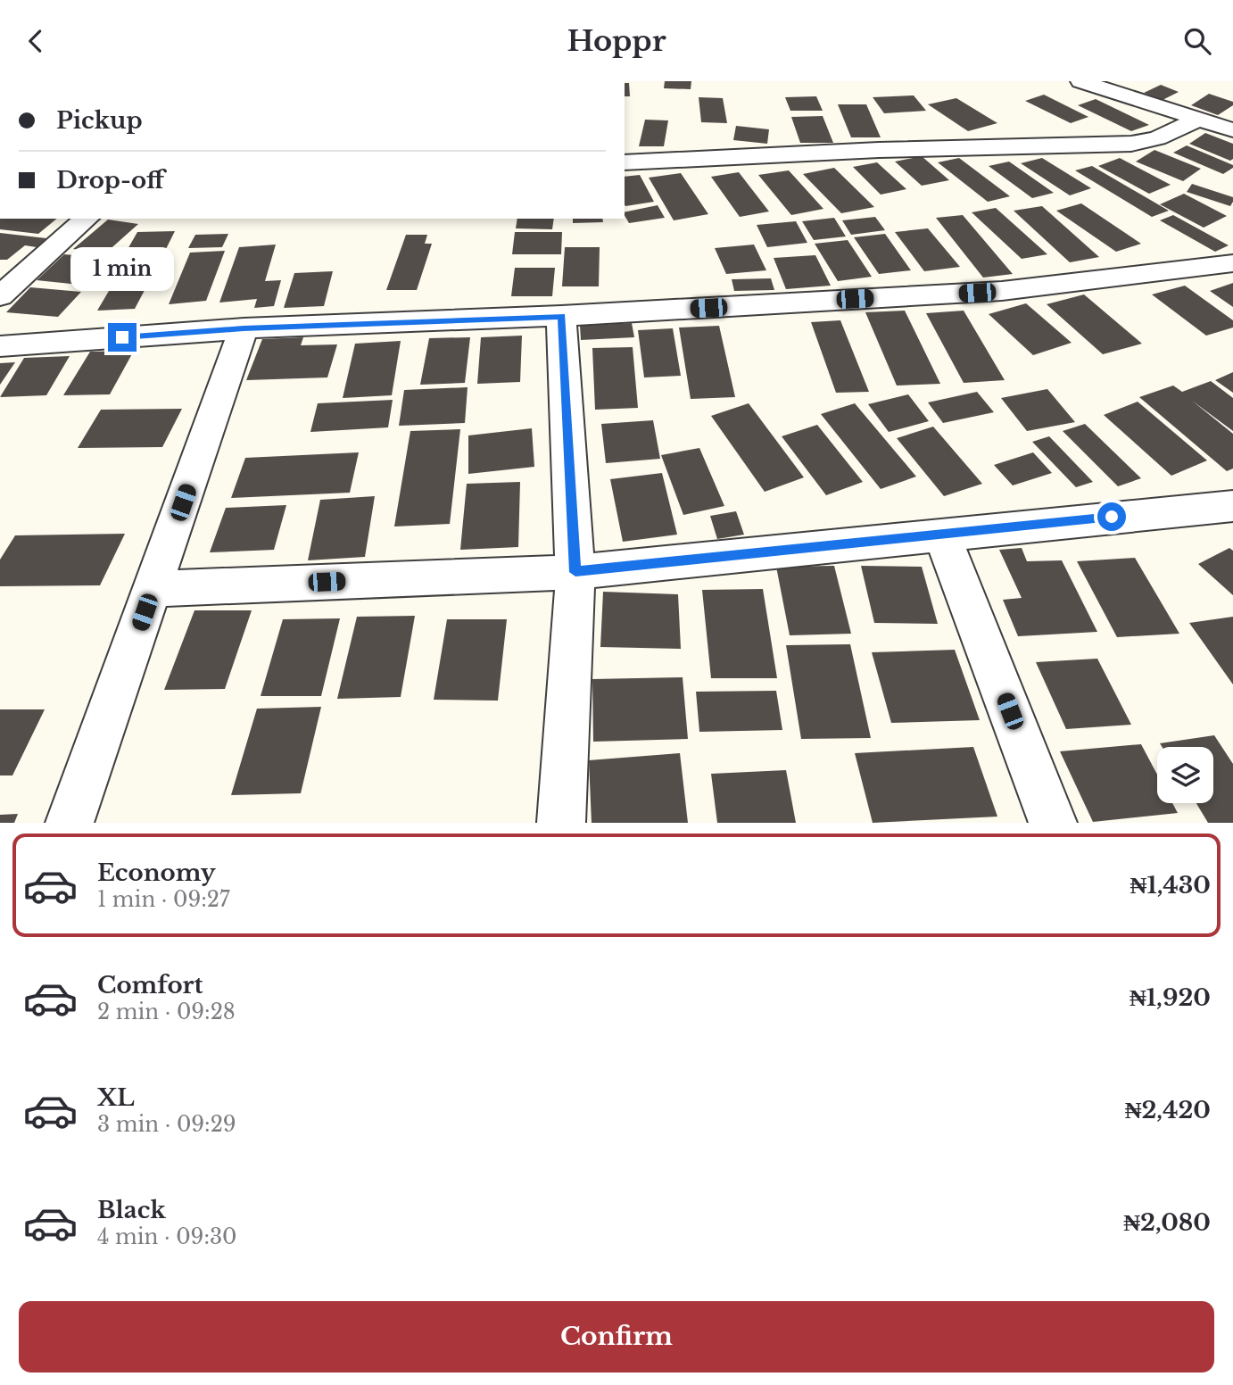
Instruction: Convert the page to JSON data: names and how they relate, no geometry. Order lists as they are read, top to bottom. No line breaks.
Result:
{"page":{"header":"Hoppr","banner":["Pickup","Drop-off"],"bubble":"1 min","list":[{"name":"Economy","note":"1 min · 09:27","value":"₦1,430"},{"name":"Comfort","note":"2 min · 09:28","value":"₦1,920"},{"name":"XL","note":"3 min · 09:29","value":"₦2,420"},{"name":"Black","note":"4 min · 09:30","value":"₦2,080"}],"buttons":"Confirm"}}
